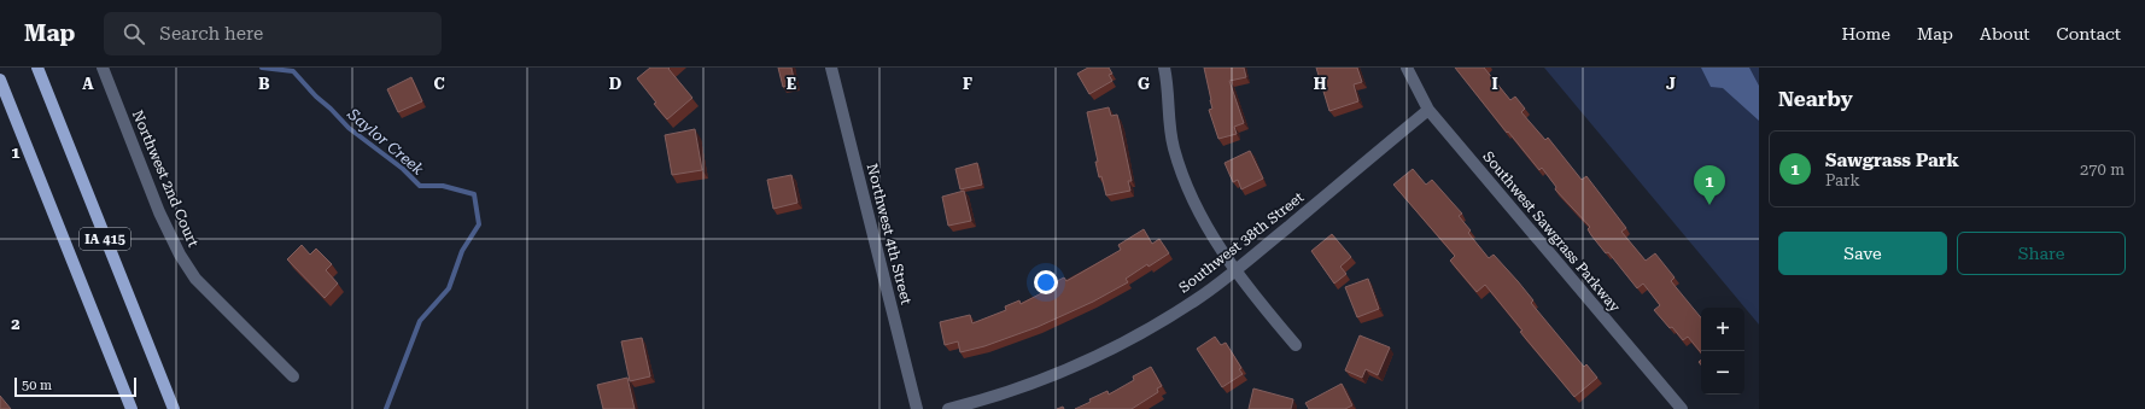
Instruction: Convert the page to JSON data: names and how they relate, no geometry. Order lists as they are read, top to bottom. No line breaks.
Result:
{"streets":{"main road":["IA 415"],"street":["Northwest 2nd Court","Southwest Sawgrass Parkway","Northwest 4th Street","Southwest 38th Street"]},"crossings":[["Southwest Sawgrass Parkway","Southwest 38th Street"]],"water":["Saylor Creek"],"scale_bar":"50 m","page":{"header":"Map","search":"Search here","nav":["Home","Map","About","Contact"],"heading":"Nearby","list":[{"mark":"1","name":"Sawgrass Park","note":"Park","value":"270 m"}],"pins":"1","buttons":["Save","Share"],"map_buttons":["+","−"],"scale":"50 m"},"grid":{"columns":["A","B","C","D","E","F","G","H","I","J"],"rows":["1","2"]}}
